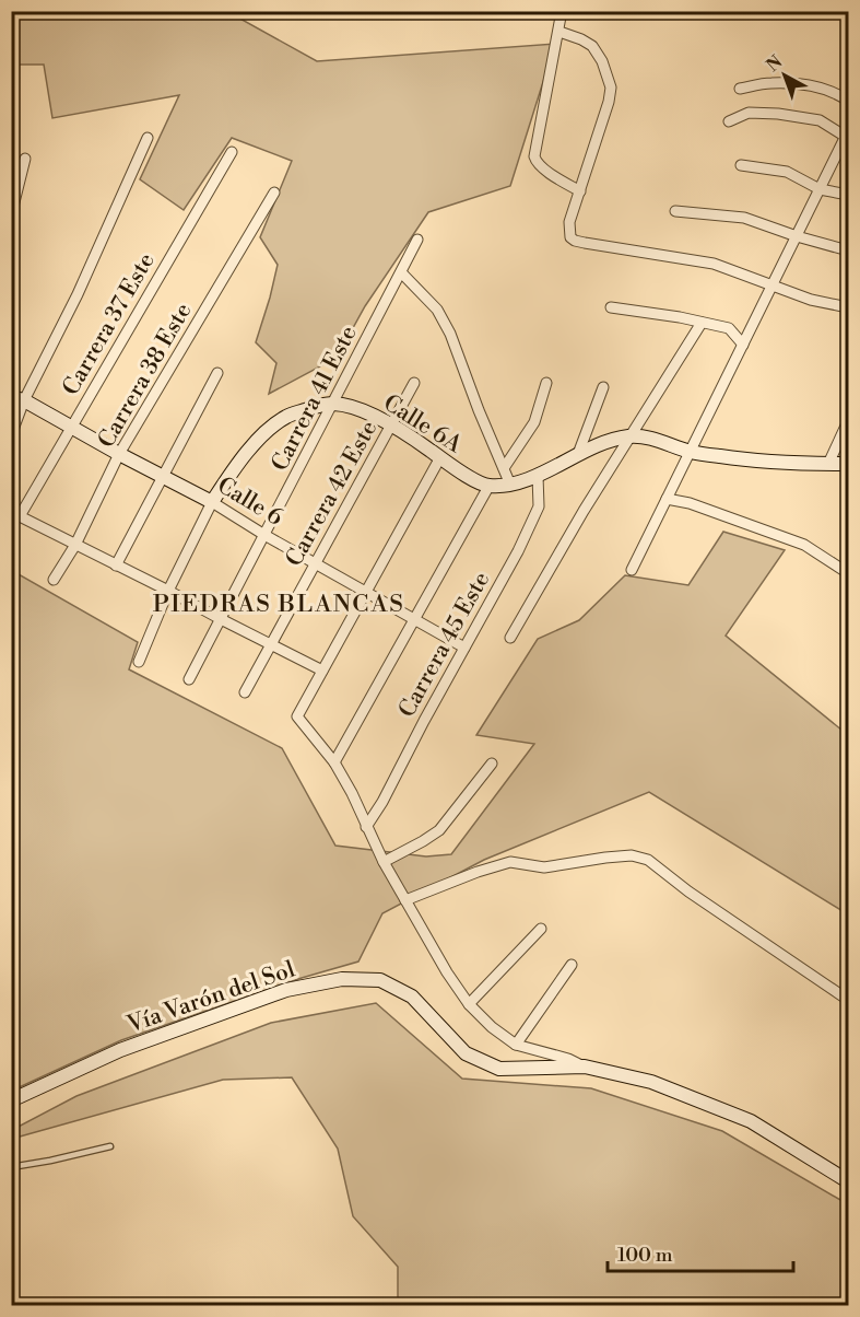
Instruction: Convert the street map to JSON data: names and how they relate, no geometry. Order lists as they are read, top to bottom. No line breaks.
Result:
{"streets":{"street":["Carrera 37 Este","Carrera 38 Este","Carrera 41 Este","Calle 6A","Carrera 42 Este","Calle 6","Carrera 45 Este","Vía Varón del Sol"]},"crossings":[["Carrera 37 Este","Calle 6"],["Carrera 38 Este","Calle 6"],["Carrera 41 Este","Calle 6A"],["Carrera 41 Este","Calle 6"],["Calle 6A","Carrera 42 Este"],["Carrera 42 Este","Calle 6"],["Calle 6","Carrera 45 Este"]],"districts":["PIEDRAS BLANCAS"],"scale_bar":"100 m","north":"top left"}
